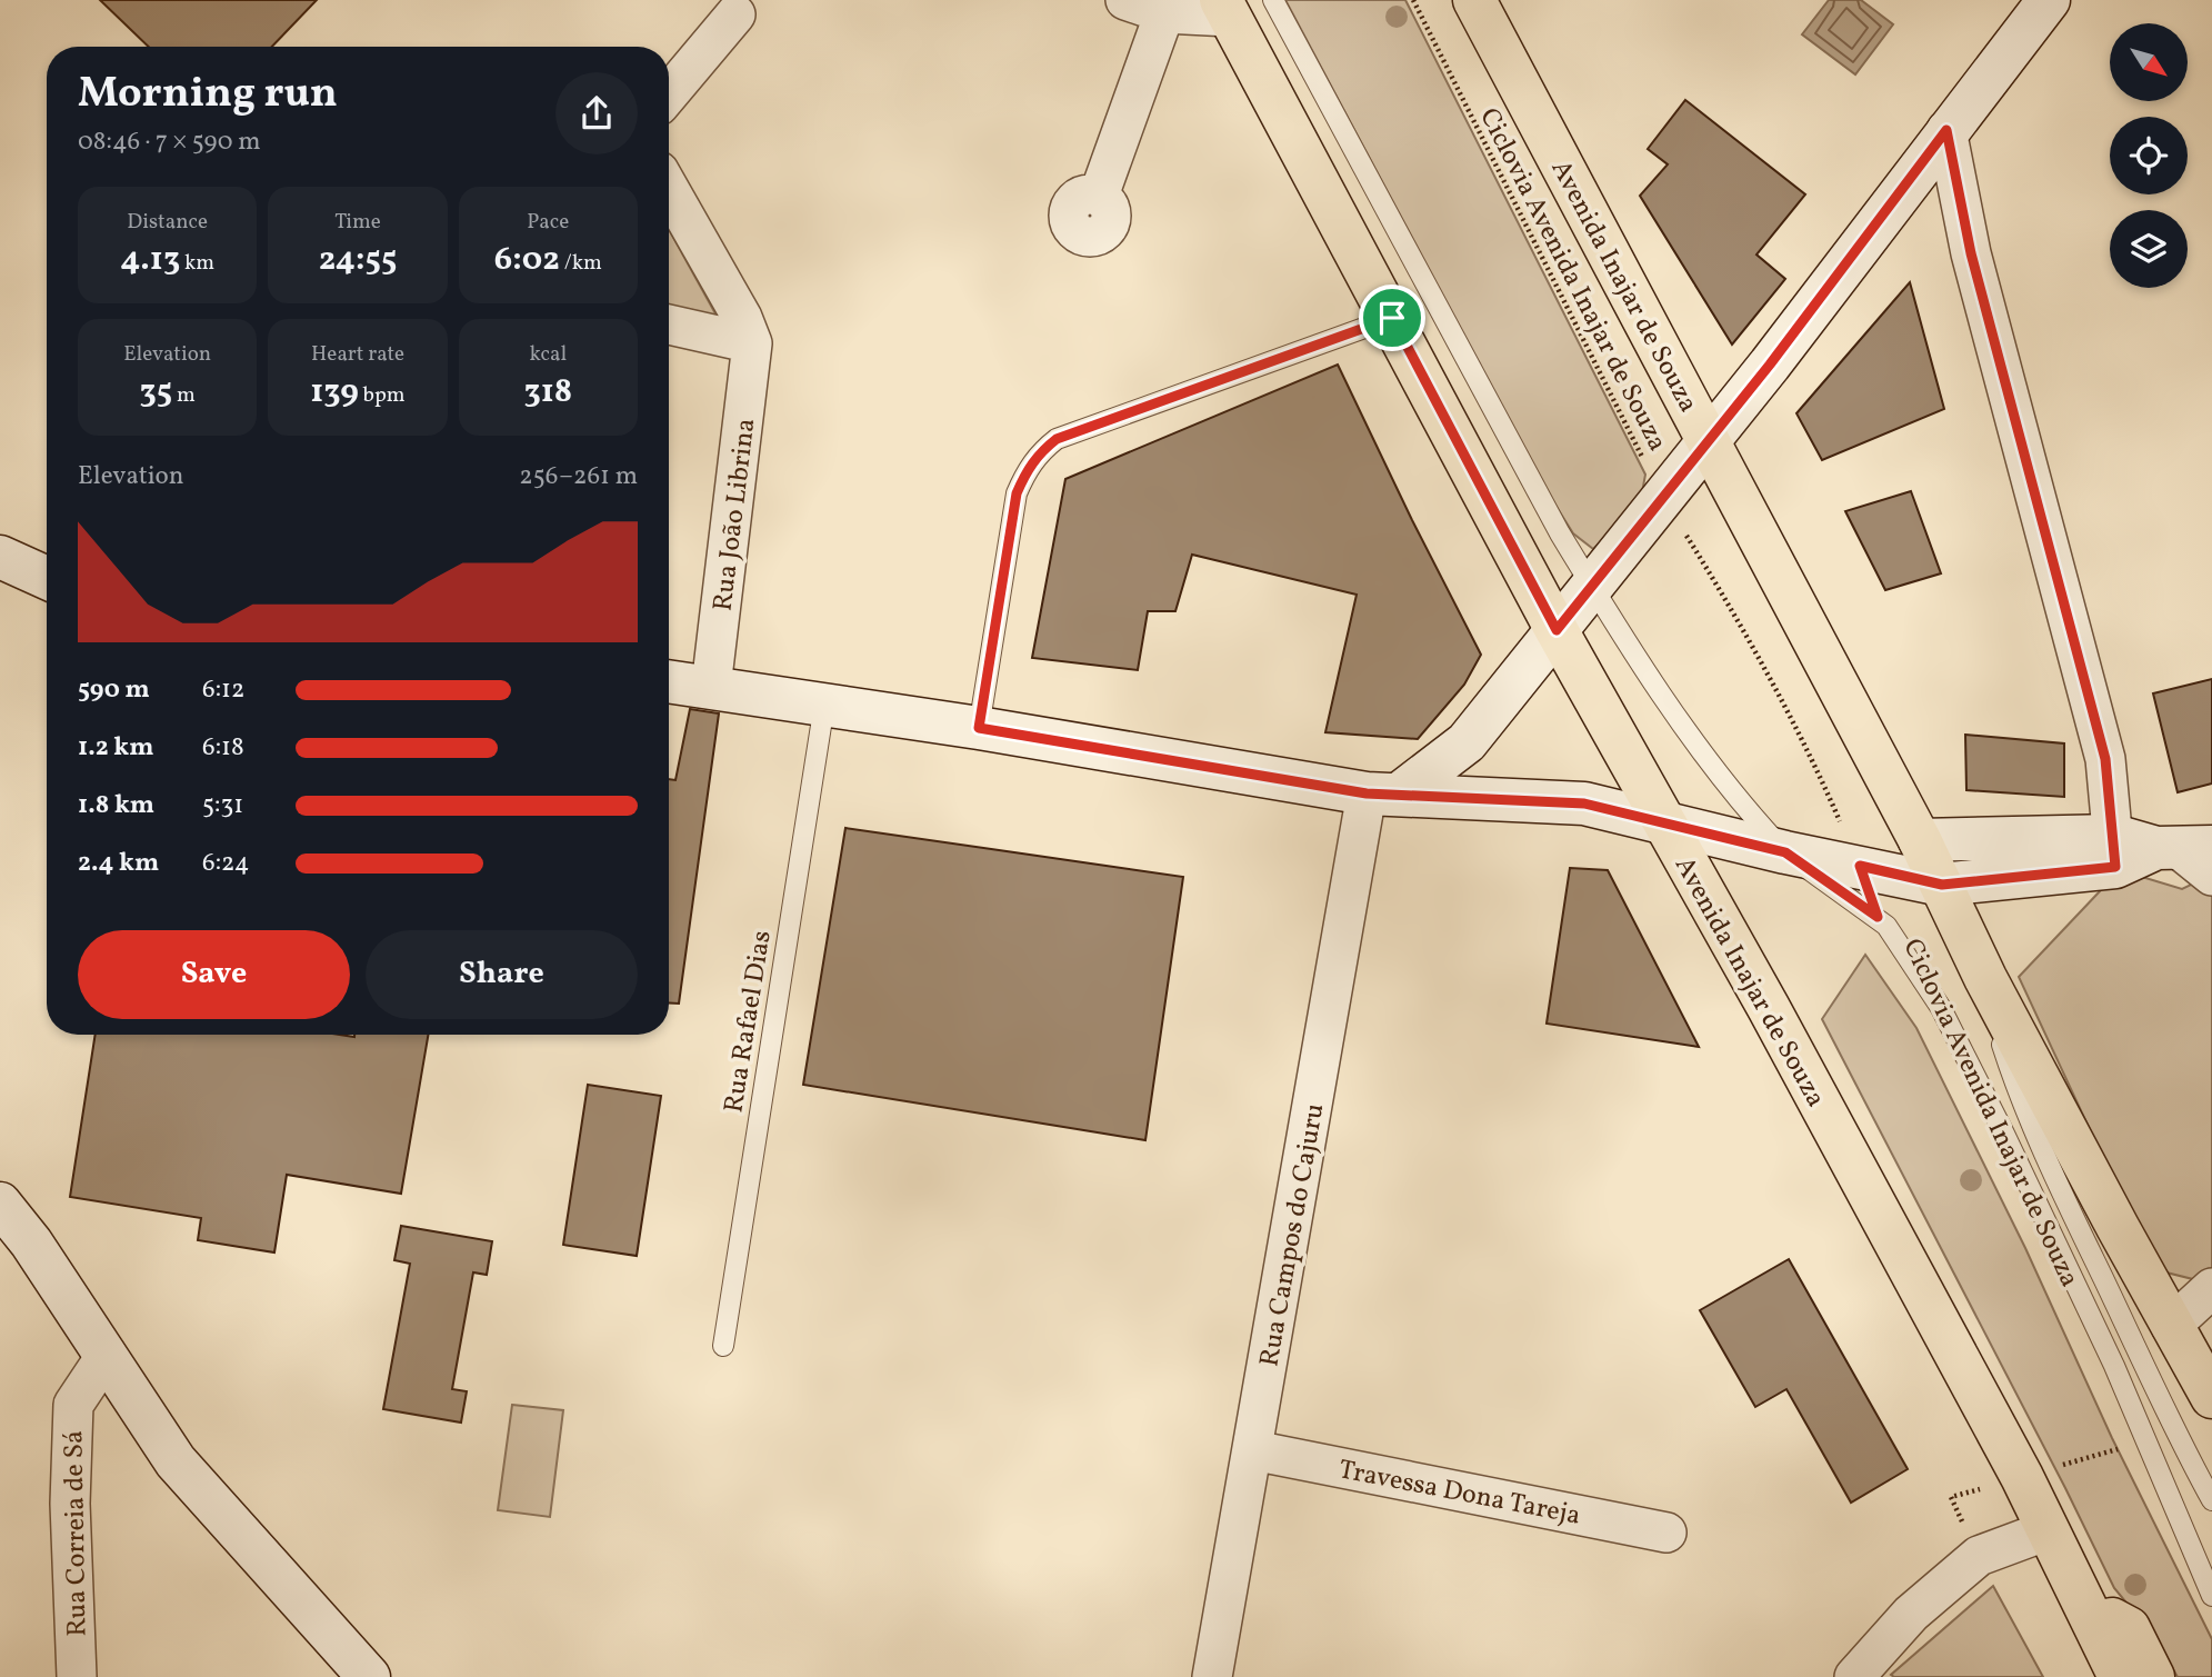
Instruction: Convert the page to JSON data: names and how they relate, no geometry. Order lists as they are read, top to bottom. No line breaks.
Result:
{"streets":{"main road":["Avenida Inajar de Souza"],"street":["Rua João Librina","Rua Campos do Cajuru","Travessa Dona Tareja","Rua Correia de Sá"],"lane":["Rua Rafael Dias"],"path":["Ciclovia Avenida Inajar de Souza"]},"crossings":[["Rua Campos do Cajuru","Travessa Dona Tareja"]],"north":"bottom right","page":{"heading":["Morning run","08:46 · 7 × 590 m"],"stats":[["Distance","4.13 km"],["Time","24:55"],["Pace","6:02 /km"],["Elevation","35 m"],["Heart rate","139 bpm"],["kcal","318"]],"chart":["Elevation","256–261 m"],"list":[{"name":"590 m","note":"6:12"},{"name":"1.2 km","note":"6:18"},{"name":"1.8 km","note":"5:31"},{"name":"2.4 km","note":"6:24"}],"buttons":["Save","Share"]}}
